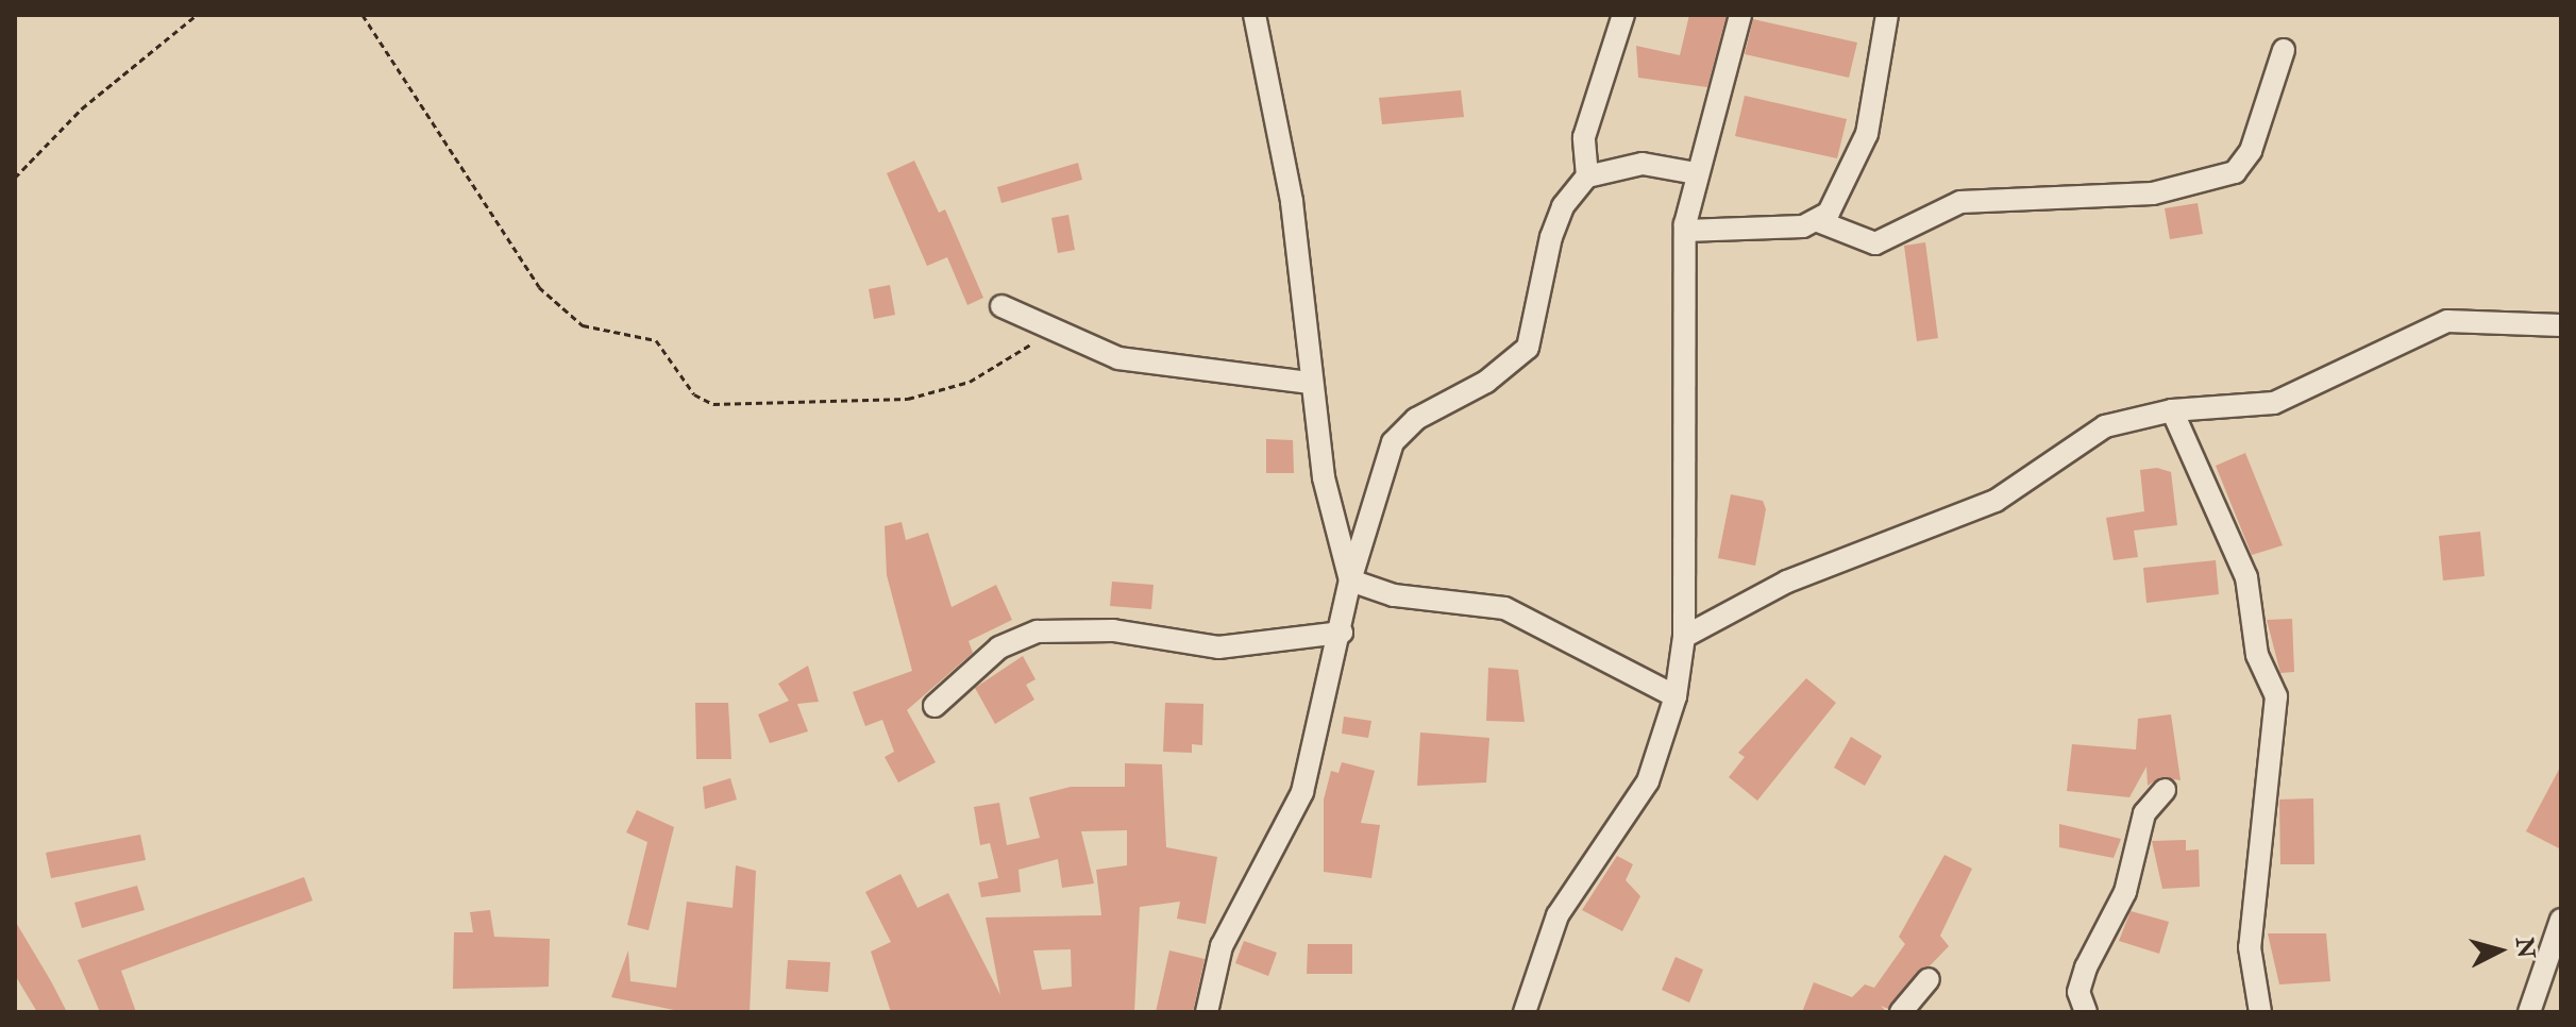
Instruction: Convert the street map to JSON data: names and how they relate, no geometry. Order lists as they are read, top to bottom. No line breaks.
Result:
{"north":"right"}
